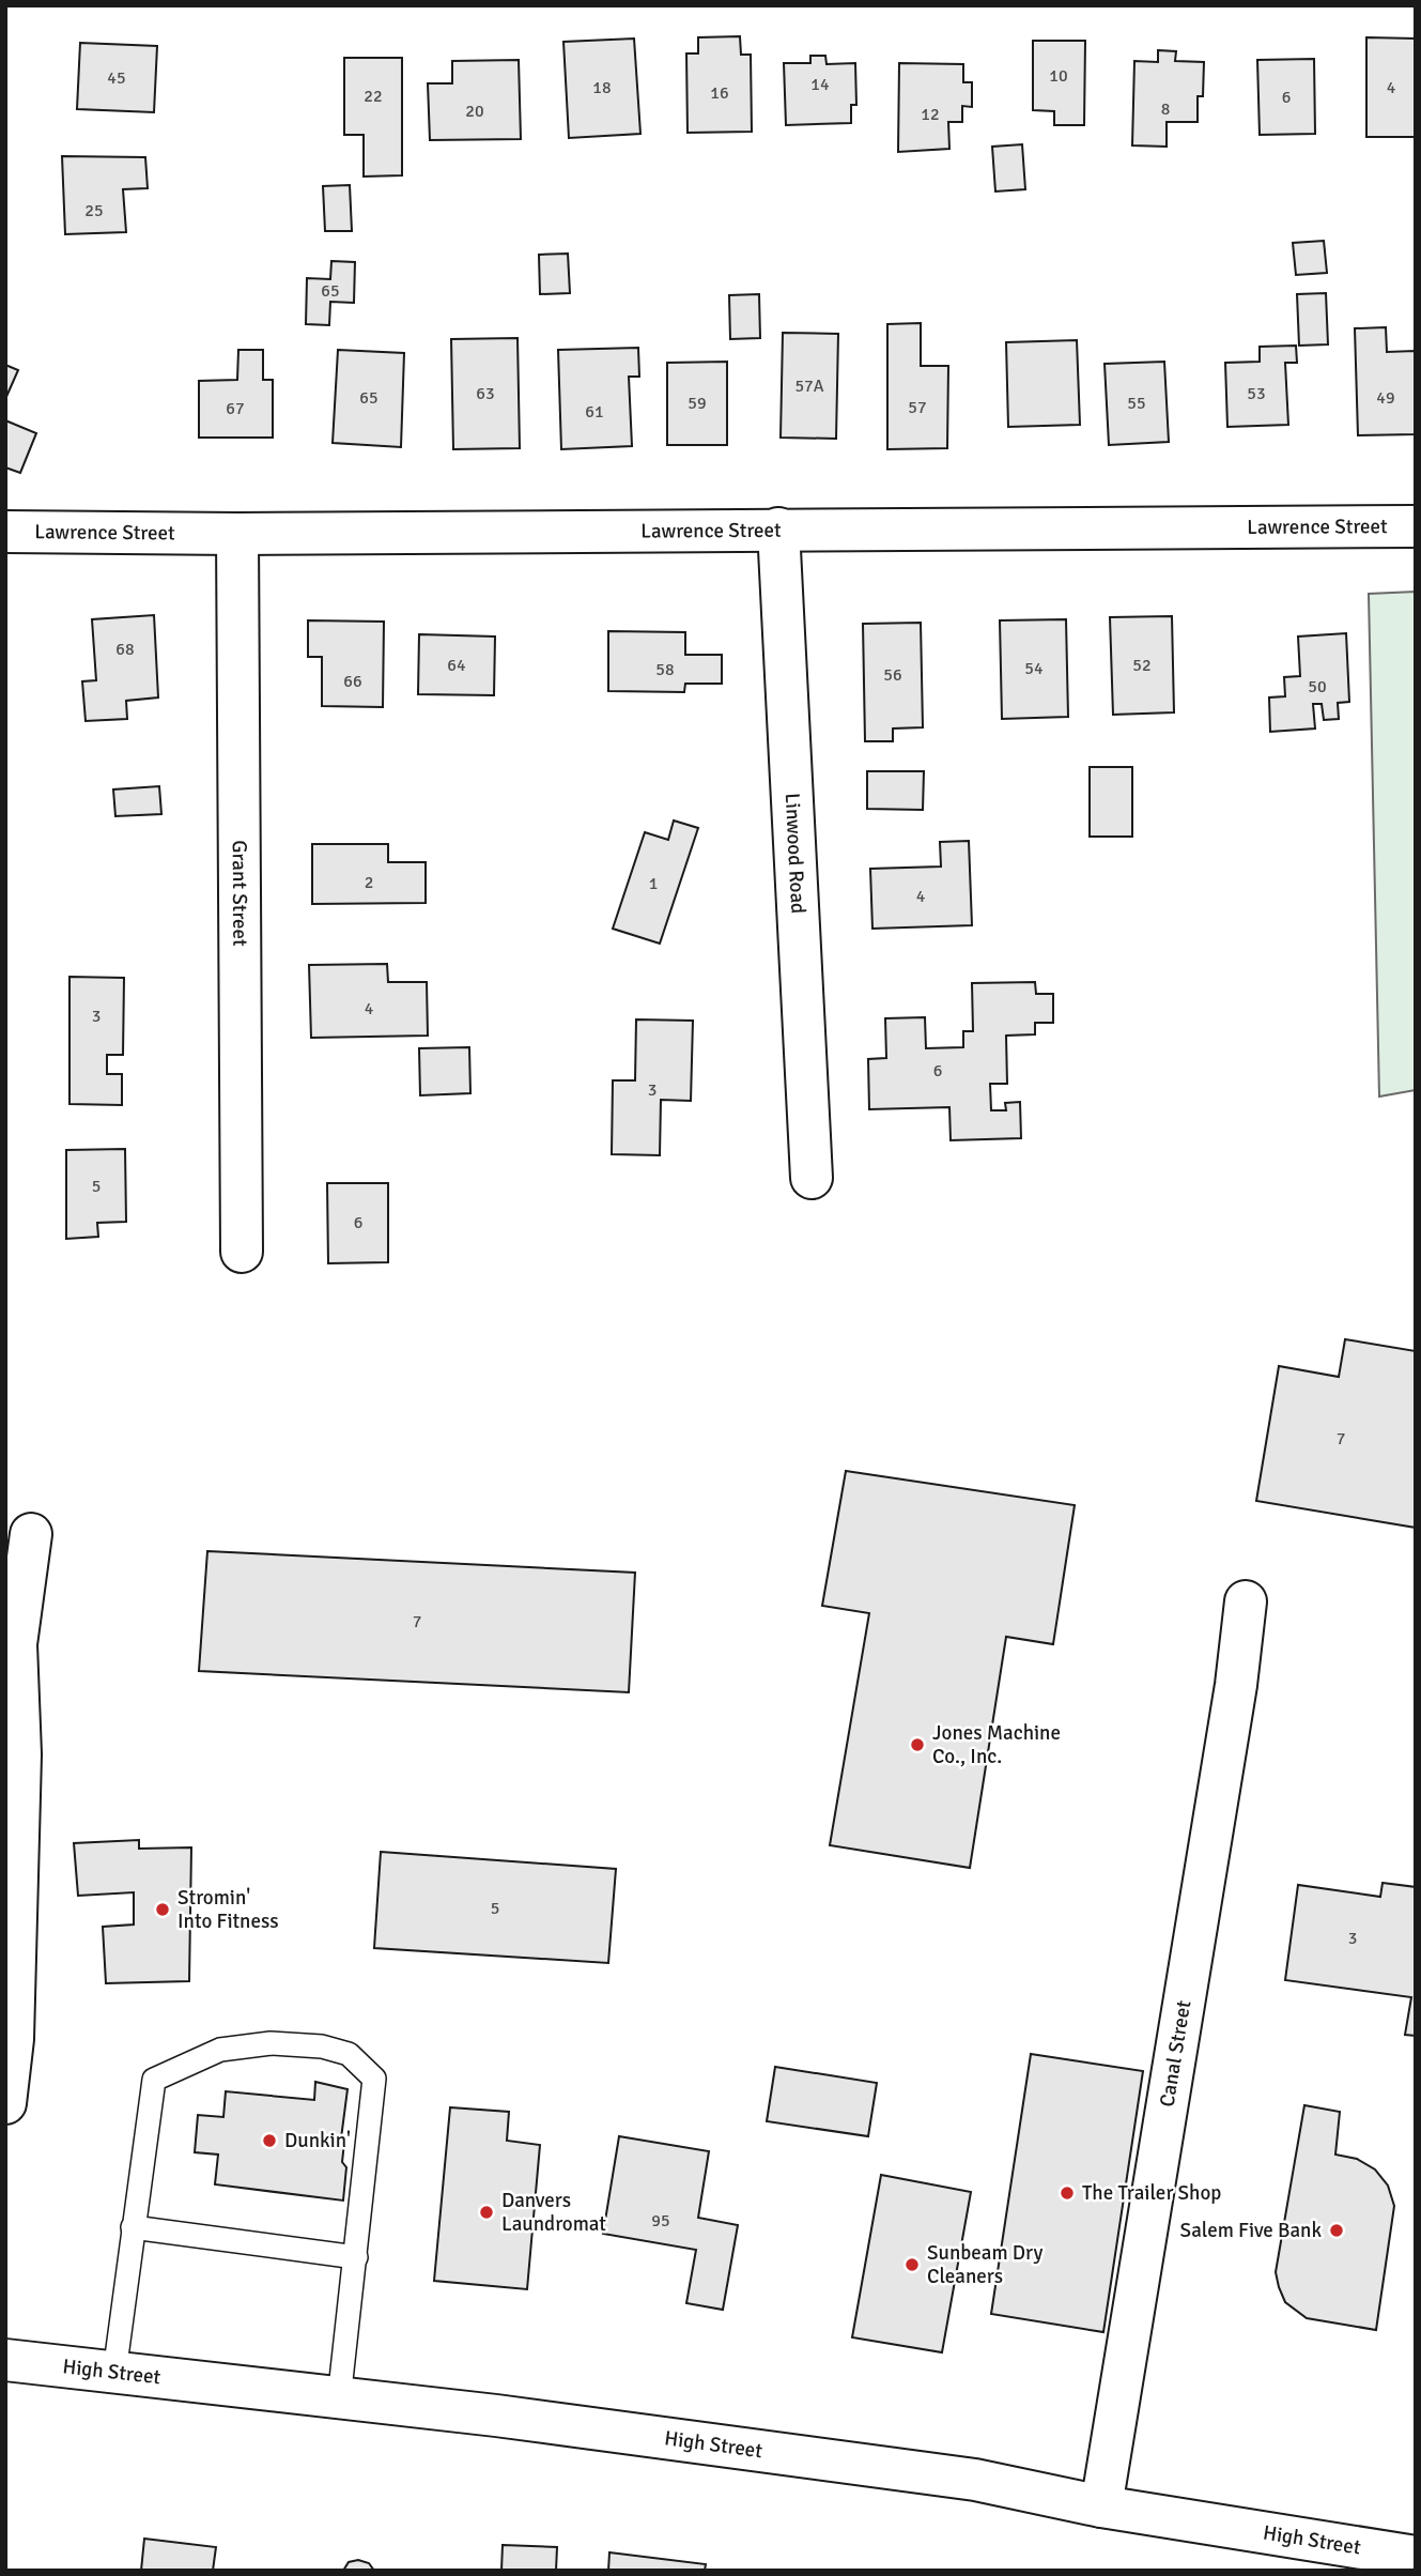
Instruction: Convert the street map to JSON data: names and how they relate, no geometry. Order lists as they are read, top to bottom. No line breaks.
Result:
{"streets":{"street":["Lawrence Street","Linwood Road","Grant Street","Canal Street","High Street"]},"crossings":[["Lawrence Street","Linwood Road"],["Lawrence Street","Grant Street"],["Canal Street","High Street"]],"places":["Jones Machine Co., Inc.","Stromin' Into Fitness","Dunkin'","The Trailer Shop","Danvers Laundromat","Salem Five Bank","Sunbeam Dry Cleaners"],"house_numbers":["10","45","14","18","4","16","22","6","8","20","12","25","65","57A","63","53","65","49","59","55","57","67","61","68","64","52","54","58","56","66","50","2","1","4","4","3","6","3","5","6","7","7","5","3","95"]}
